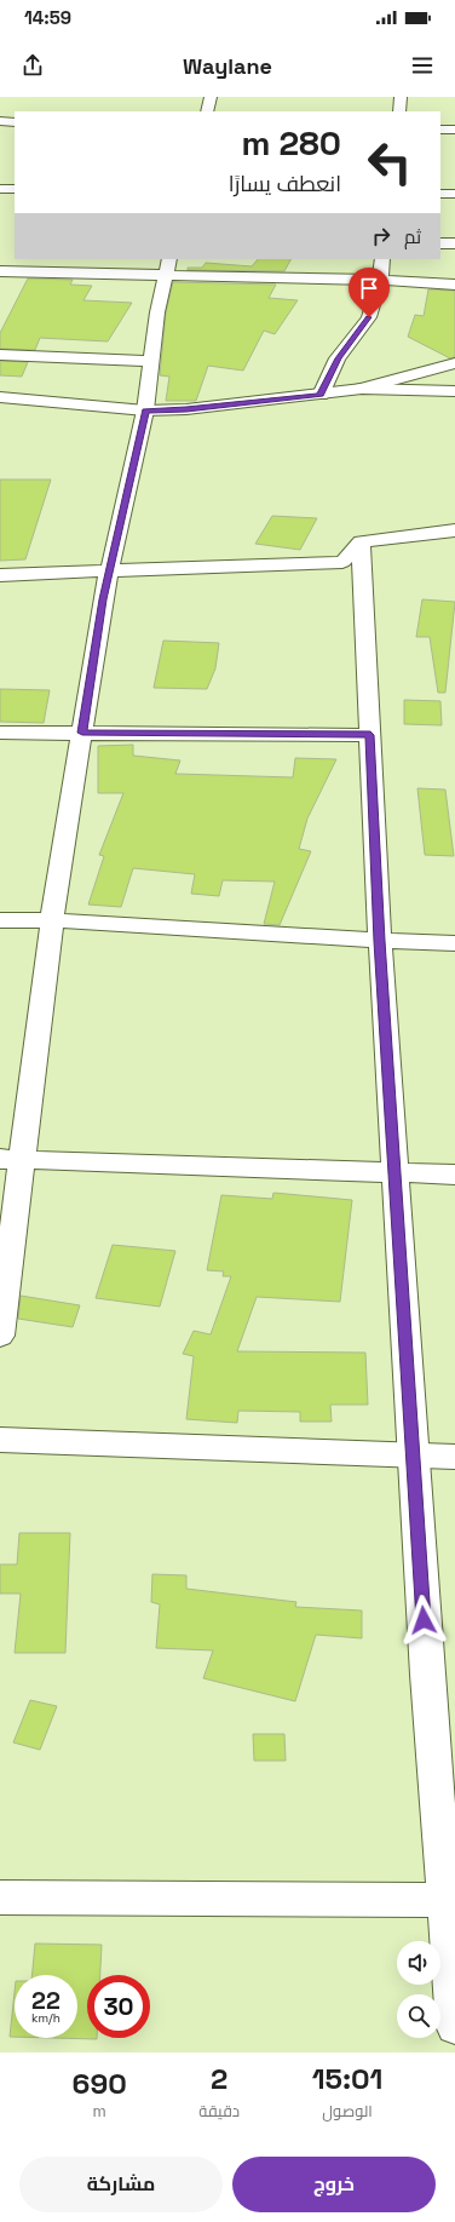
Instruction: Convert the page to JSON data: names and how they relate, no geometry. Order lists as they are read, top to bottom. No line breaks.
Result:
{"page":{"status":"14:59","header":"Waylane","turn":["280 m","انعطف يسارًا"],"then":"ثم","speed":"22 km/h","limit":"30","eta":["15:01","الوصول","2","دقيقة","690","m"],"buttons":["خروج","مشاركة"]}}
